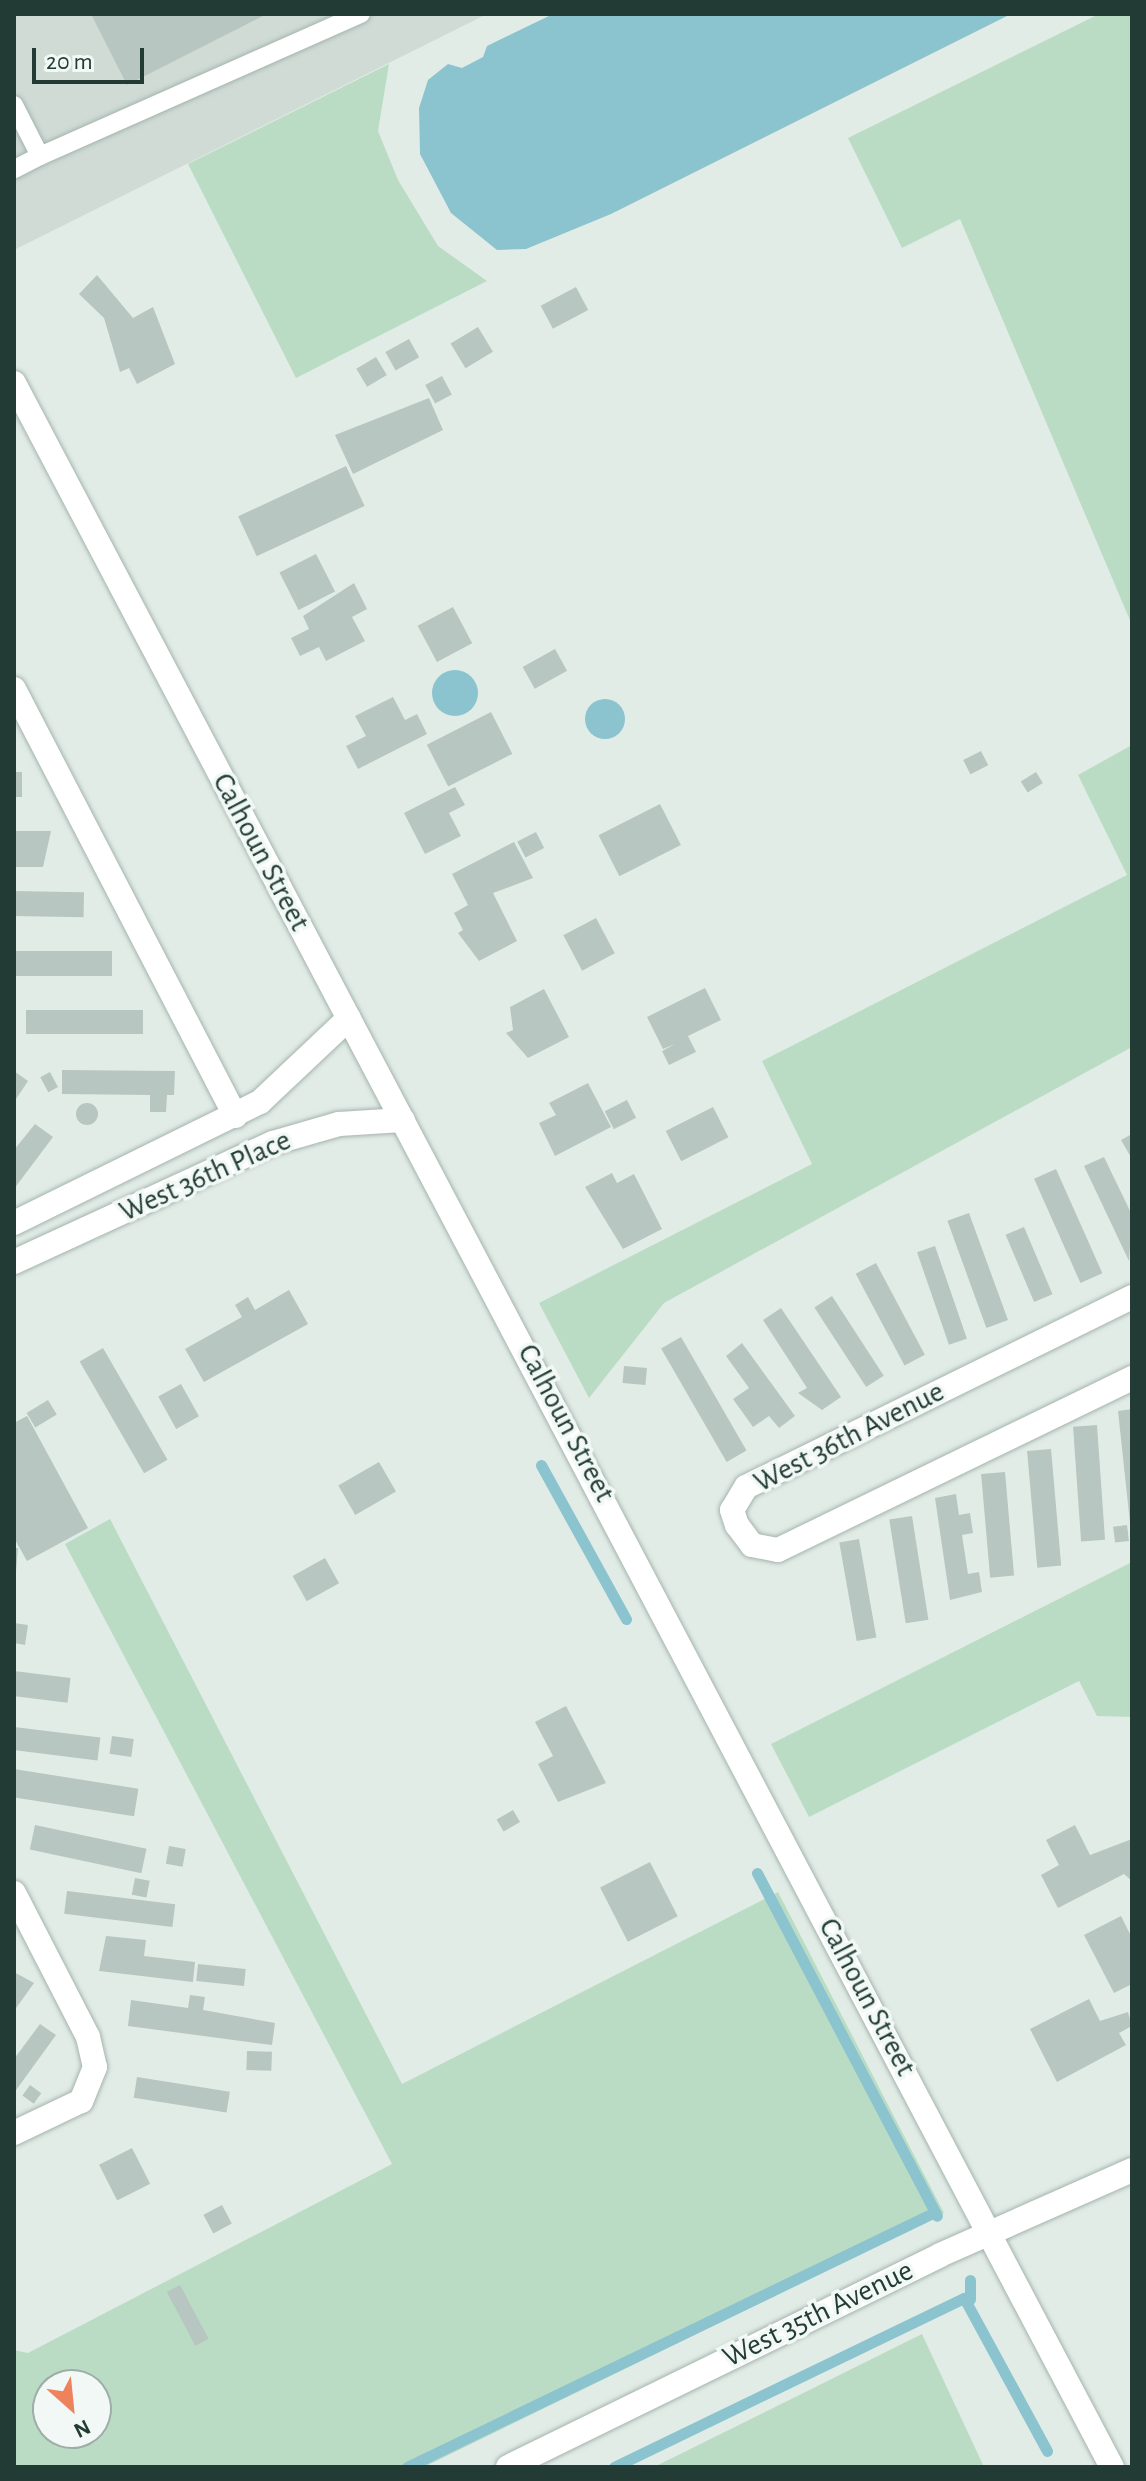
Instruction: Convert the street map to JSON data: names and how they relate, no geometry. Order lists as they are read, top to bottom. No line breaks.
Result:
{"streets":{"street":["Calhoun Street","West 36th Place","West 36th Avenue","West 35th Avenue"]},"crossings":[["Calhoun Street","West 36th Place"],["Calhoun Street","West 35th Avenue"]],"scale_bar":"20 m","north":"bottom right"}
